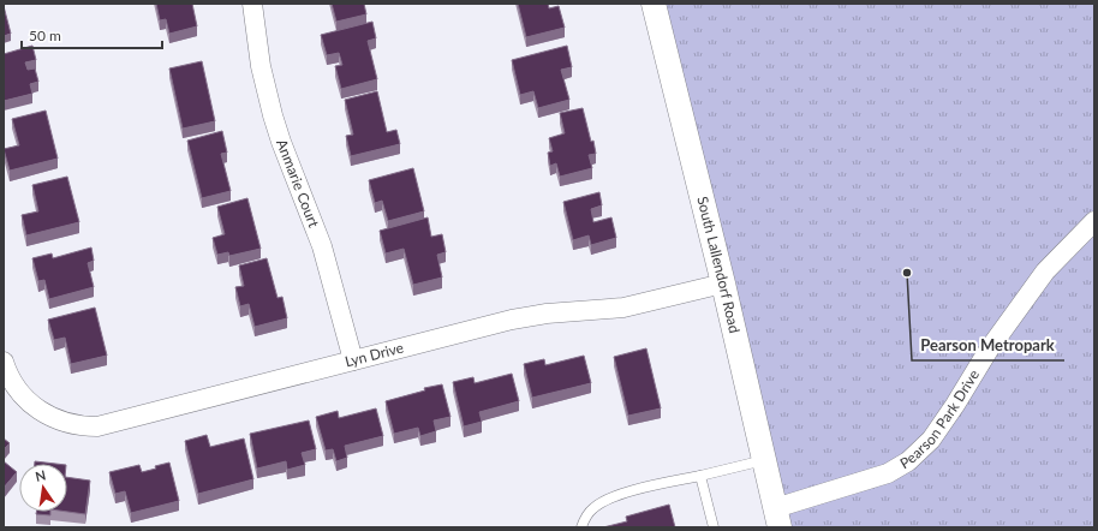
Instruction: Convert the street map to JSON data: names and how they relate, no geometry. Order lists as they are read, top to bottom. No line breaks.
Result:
{"streets":{"street":["Anmarie Court","South Lallendorf Road","Lyn Drive","Pearson Park Drive"]},"crossings":[["Anmarie Court","Lyn Drive"],["South Lallendorf Road","Lyn Drive"],["South Lallendorf Road","Pearson Park Drive"]],"places":["Pearson Metropark"],"scale_bar":"50 m","north":"top"}
